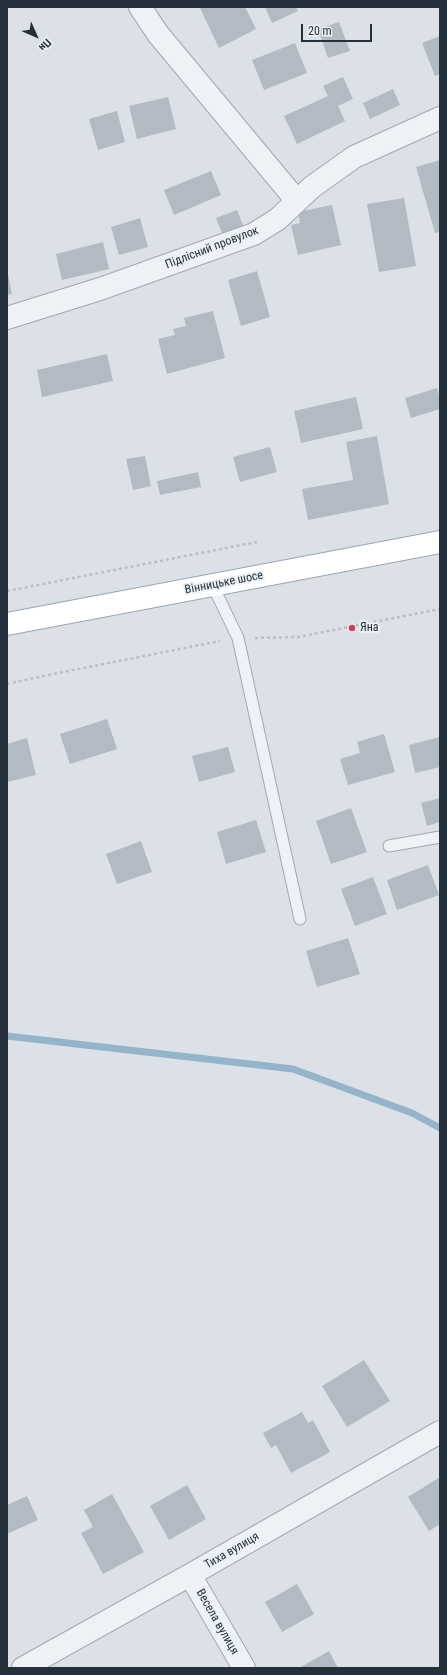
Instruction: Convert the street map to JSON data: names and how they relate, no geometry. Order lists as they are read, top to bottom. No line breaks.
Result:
{"streets":{"main road":["Вінницьке шосе"],"street":["Підлісний провулок","Тиха вулиця","Весела вулиця"]},"crossings":[["Тиха вулиця","Весела вулиця"]],"places":["Яна"],"scale_bar":"20 m","north":"bottom right"}
